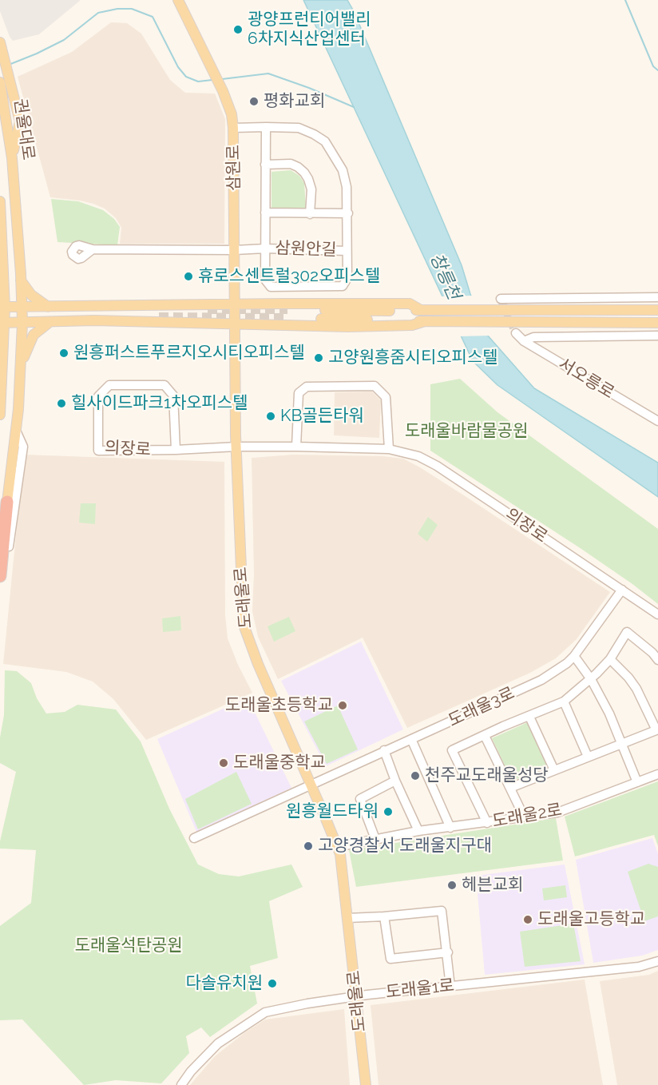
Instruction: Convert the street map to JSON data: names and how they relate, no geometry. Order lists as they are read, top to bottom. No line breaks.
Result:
{"streets":{"highway":["권율대로"],"main road":["삼원로","도래울로"],"street":["삼원안길","서오릉로","의장로","도래울3로","도래울2로","도래울1로"]},"crossings":[["삼원로","삼원안길"],["삼원로","도래울로"],["의장로","도래울로"],["의장로","도래울3로"],["도래울로","도래울3로"],["도래울로","도래울2로"],["도래울로","도래울1로"]],"water":["창릉천"],"parks":["도래울바람물공원","도래울석탄공원"],"places":["광양프런티어밸리 6차지식산업센터","평화교회","휴로스센트럴302오피스텔","원흥퍼스트푸르지오시티오피스텔","고양원흥줌시티오피스텔","힐사이드파크1차오피스텔","KB골든타워","도래울초등학교","도래울중학교","천주교도래울성당","원흥월드타워","고양경찰서 도래울지구대","헤븐교회","도래울고등학교","다솔유치원"]}
